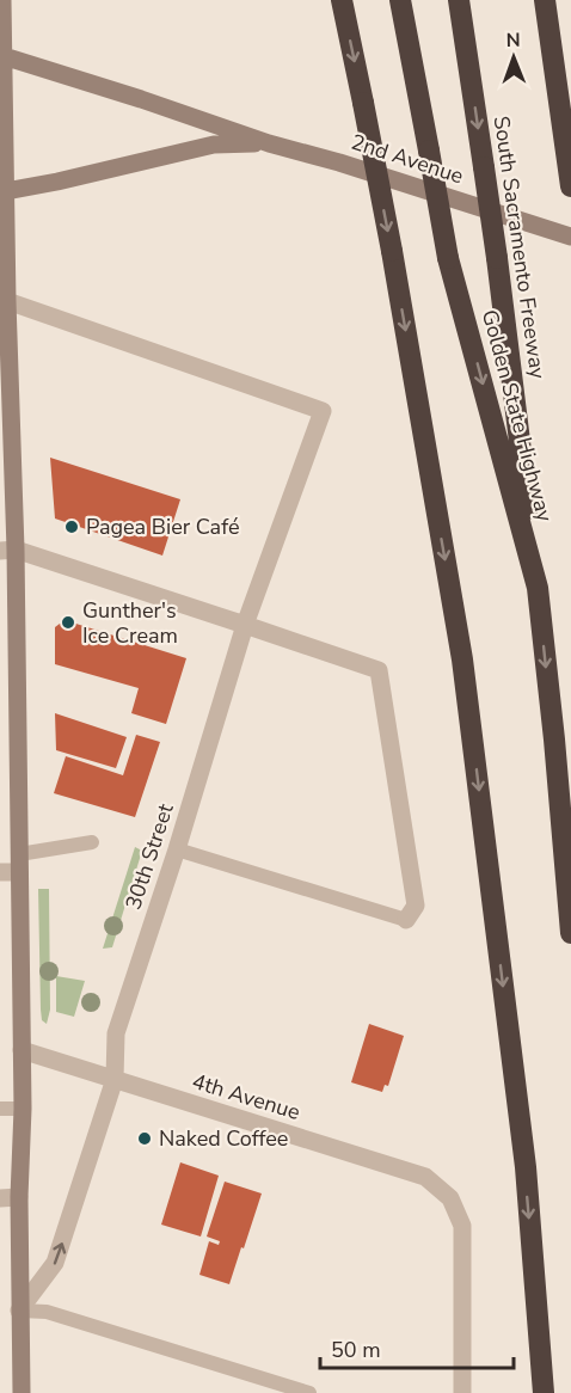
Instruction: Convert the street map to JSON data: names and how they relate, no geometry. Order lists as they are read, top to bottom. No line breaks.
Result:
{"streets":{"highway":["South Sacramento Freeway","Golden State Highway"],"main road":["2nd Avenue"],"street":["30th Street","4th Avenue"]},"crossings":[["South Sacramento Freeway","Golden State Highway"],["30th Street","4th Avenue"]],"places":["Pagea Bier Café","Gunther's Ice Cream","Naked Coffee"],"scale_bar":"50 m","north":"top"}
